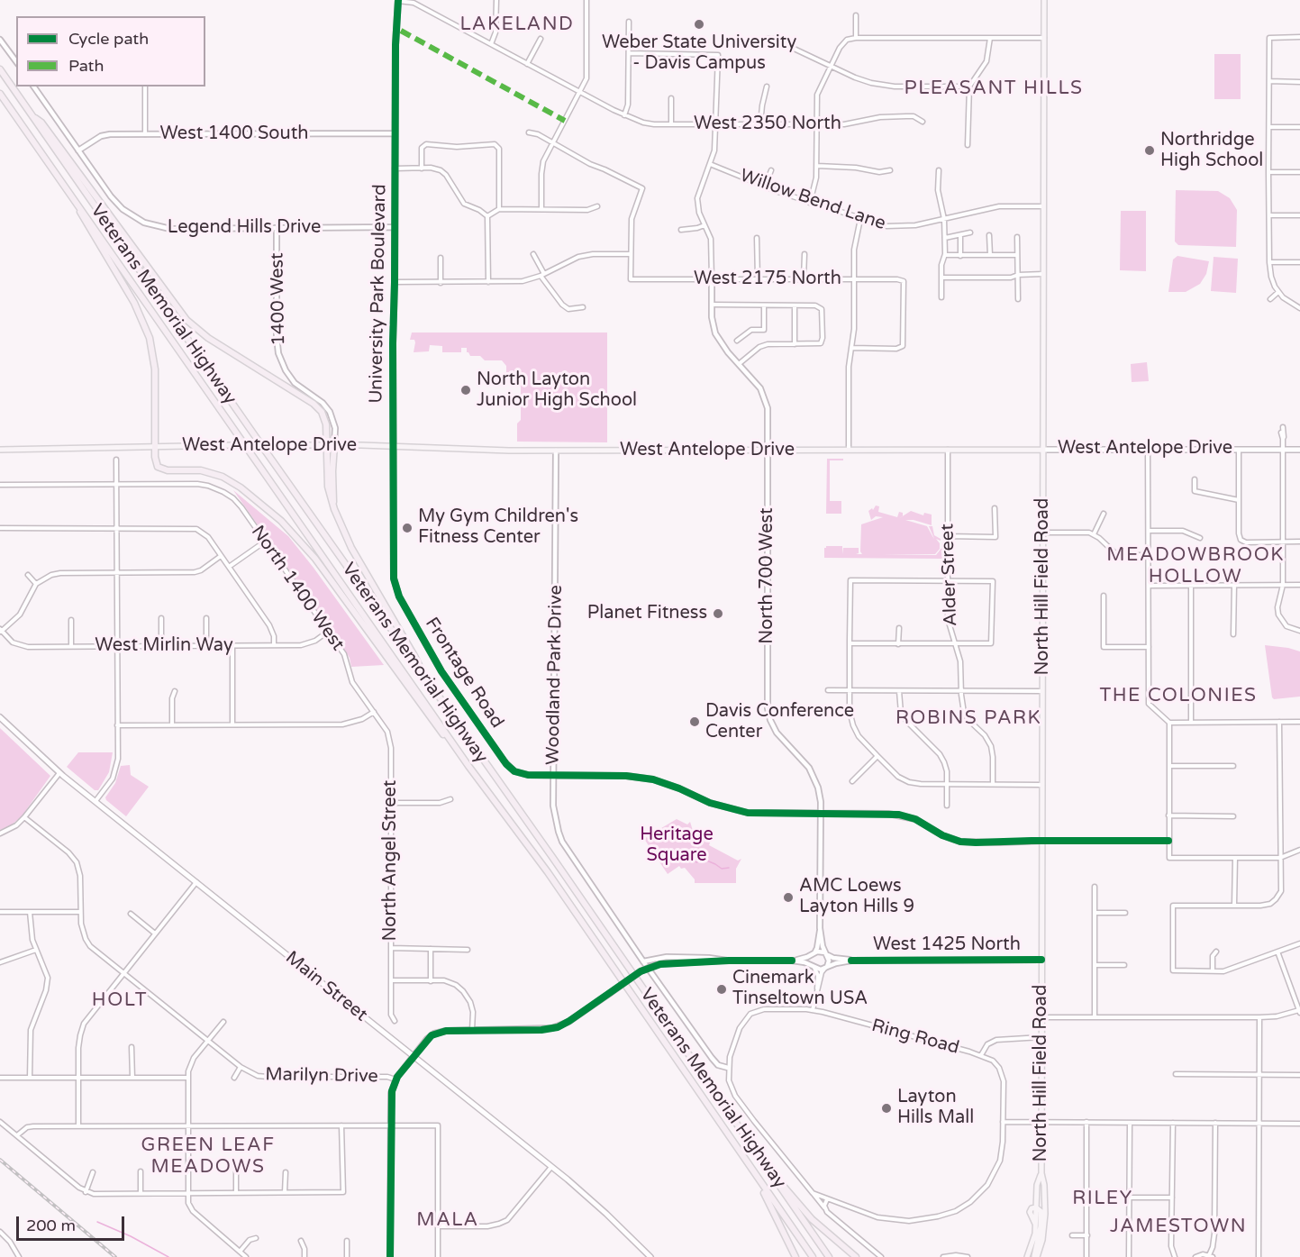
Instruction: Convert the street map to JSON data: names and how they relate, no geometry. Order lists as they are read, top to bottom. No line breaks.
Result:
{"streets":{"highway":["Veterans Memorial Highway"],"main road":["West Antelope Drive","North Hill Field Road","Main Street"],"street":["West 2350 North","West 1400 South","Willow Bend Lane","Legend Hills Drive","West 2175 North","University Park Boulevard","1400 West","Alder Street","North 700 West","North 1400 West","West Mirlin Way","Frontage Road","Woodland Park Drive","North Angel Street","West 1425 North","Ring Road","Marilyn Drive"]},"crossings":[["West 2350 North","University Park Boulevard"],["West 1400 South","Legend Hills Drive"],["West 1400 South","University Park Boulevard"],["Willow Bend Lane","North Hill Field Road"],["Legend Hills Drive","University Park Boulevard"],["Legend Hills Drive","1400 West"],["University Park Boulevard","West Antelope Drive"],["University Park Boulevard","Frontage Road"],["1400 West","West Antelope Drive"],["West Antelope Drive","Alder Street"],["West Antelope Drive","North 700 West"],["West Antelope Drive","North Hill Field Road"],["West Antelope Drive","Woodland Park Drive"],["North Hill Field Road","West 1425 North"],["North Hill Field Road","Ring Road"],["North 1400 West","West Mirlin Way"],["North 1400 West","North Angel Street"],["Frontage Road","Woodland Park Drive"],["Woodland Park Drive","Ring Road"]],"districts":["LAKELAND","PLEASANT HILLS","MEADOWBROOK HOLLOW","THE COLONIES","ROBINS PARK","HOLT","GREEN LEAF MEADOWS","RILEY","MALA","JAMESTOWN"],"parks":["Heritage Square"],"places":["Weber State University - Davis Campus","Northridge High School","North Layton Junior High School","My Gym Children's Fitness Center","Planet Fitness","Davis Conference Center","AMC Loews Layton Hills 9","Cinemark Tinseltown USA","Layton Hills Mall"],"legend":["Cycle path","Path"],"scale_bar":"200 m"}
